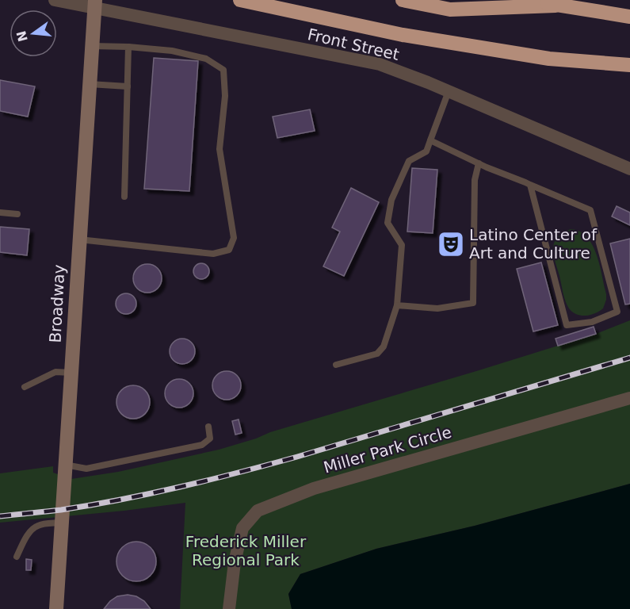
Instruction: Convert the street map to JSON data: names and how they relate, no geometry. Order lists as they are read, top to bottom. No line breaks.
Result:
{"streets":{"street":["Front Street","Broadway","Miller Park Circle"]},"crossings":[["Front Street","Broadway"]],"parks":["Frederick Miller Regional Park"],"places":{"theatre":["Latino Center of Art and Culture"]},"north":"left"}
